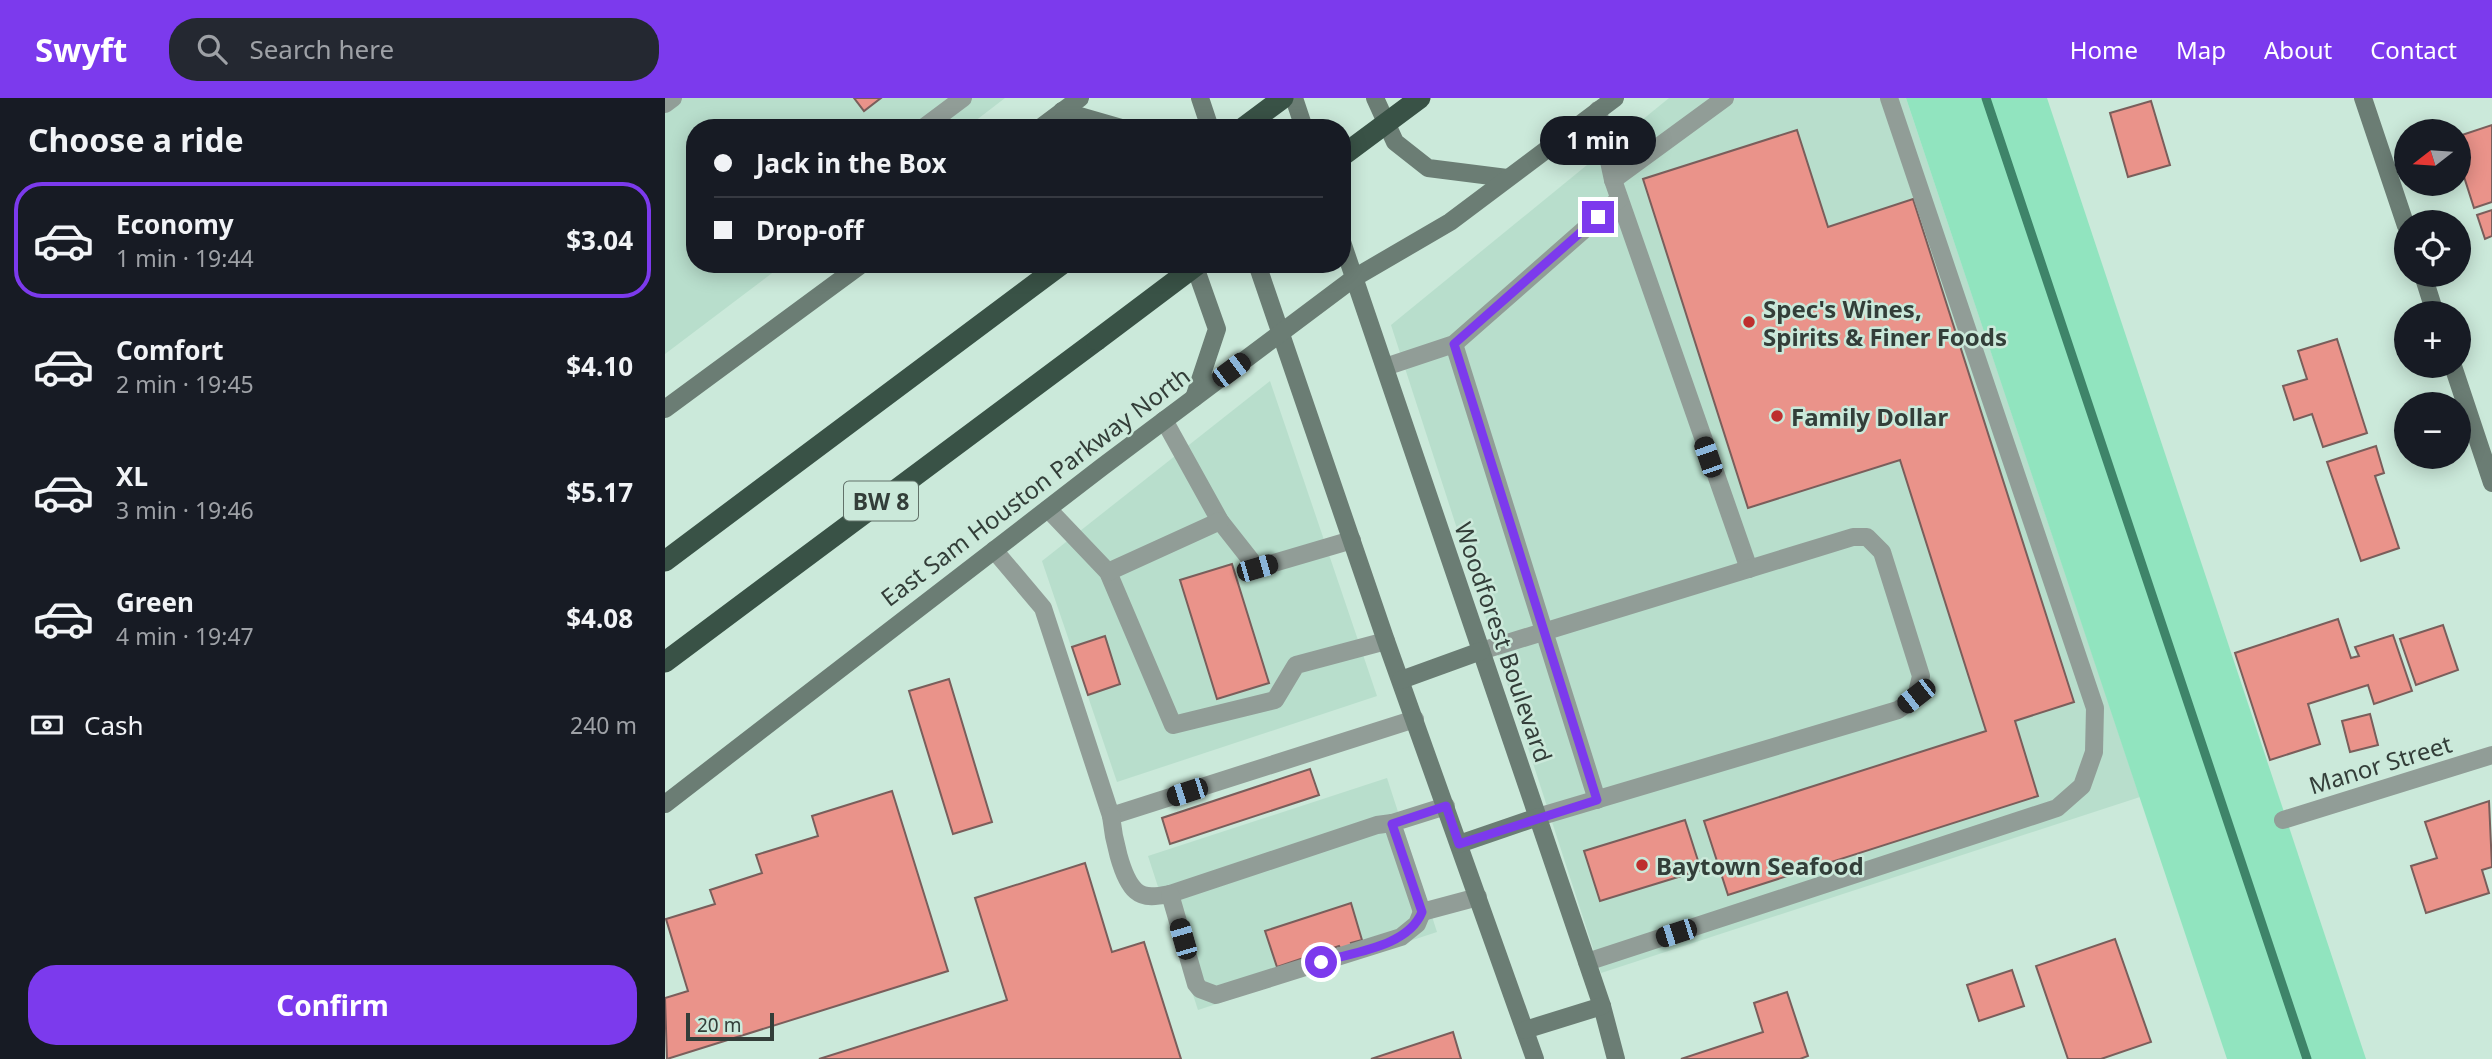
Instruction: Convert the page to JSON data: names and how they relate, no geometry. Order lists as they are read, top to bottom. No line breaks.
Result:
{"streets":{"highway":["BW 8"],"main road":["East Sam Houston Parkway North","Woodforest Boulevard"],"street":["Manor Street"]},"crossings":[["East Sam Houston Parkway North","Woodforest Boulevard"]],"places":["Spec's Wines, Spirits & Finer Foods","Family Dollar","Baytown Seafood"],"scale_bar":"20 m","north":"left","page":{"header":"Swyft","search":"Search here","nav":["Home","Map","About","Contact"],"heading":"Choose a ride","bubble":"1 min","map_buttons":["+","−"],"banner":["Jack in the Box","Drop-off"],"list":[{"name":"Economy","note":"1 min · 19:44","value":"$3.04"},{"name":"Comfort","note":"2 min · 19:45","value":"$4.10"},{"name":"XL","note":"3 min · 19:46","value":"$5.17"},{"name":"Green","note":"4 min · 19:47","value":"$4.08"}],"pay":["Cash","240 m"],"buttons":"Confirm","scale":"20 m"}}
